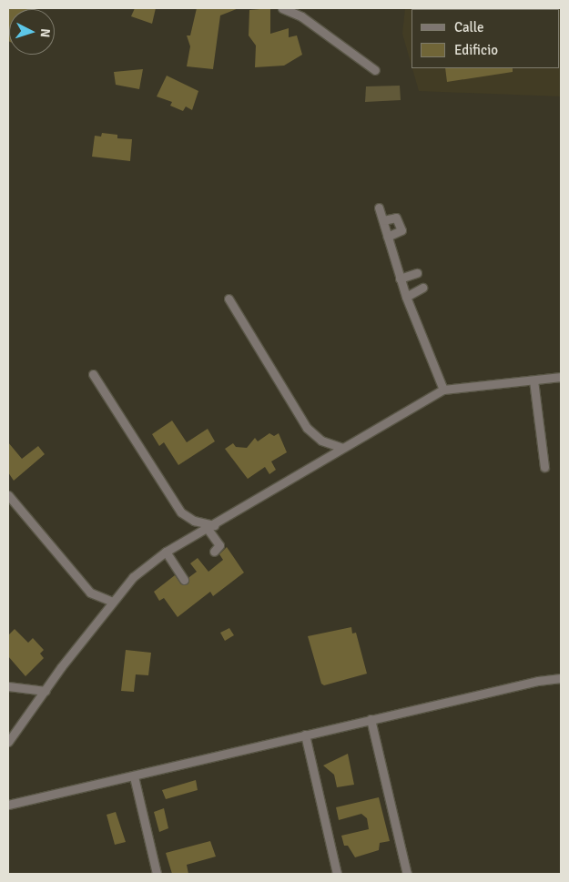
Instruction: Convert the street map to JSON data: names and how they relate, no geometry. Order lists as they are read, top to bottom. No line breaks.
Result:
{"legend":["Calle","Edificio"],"north":"right"}
